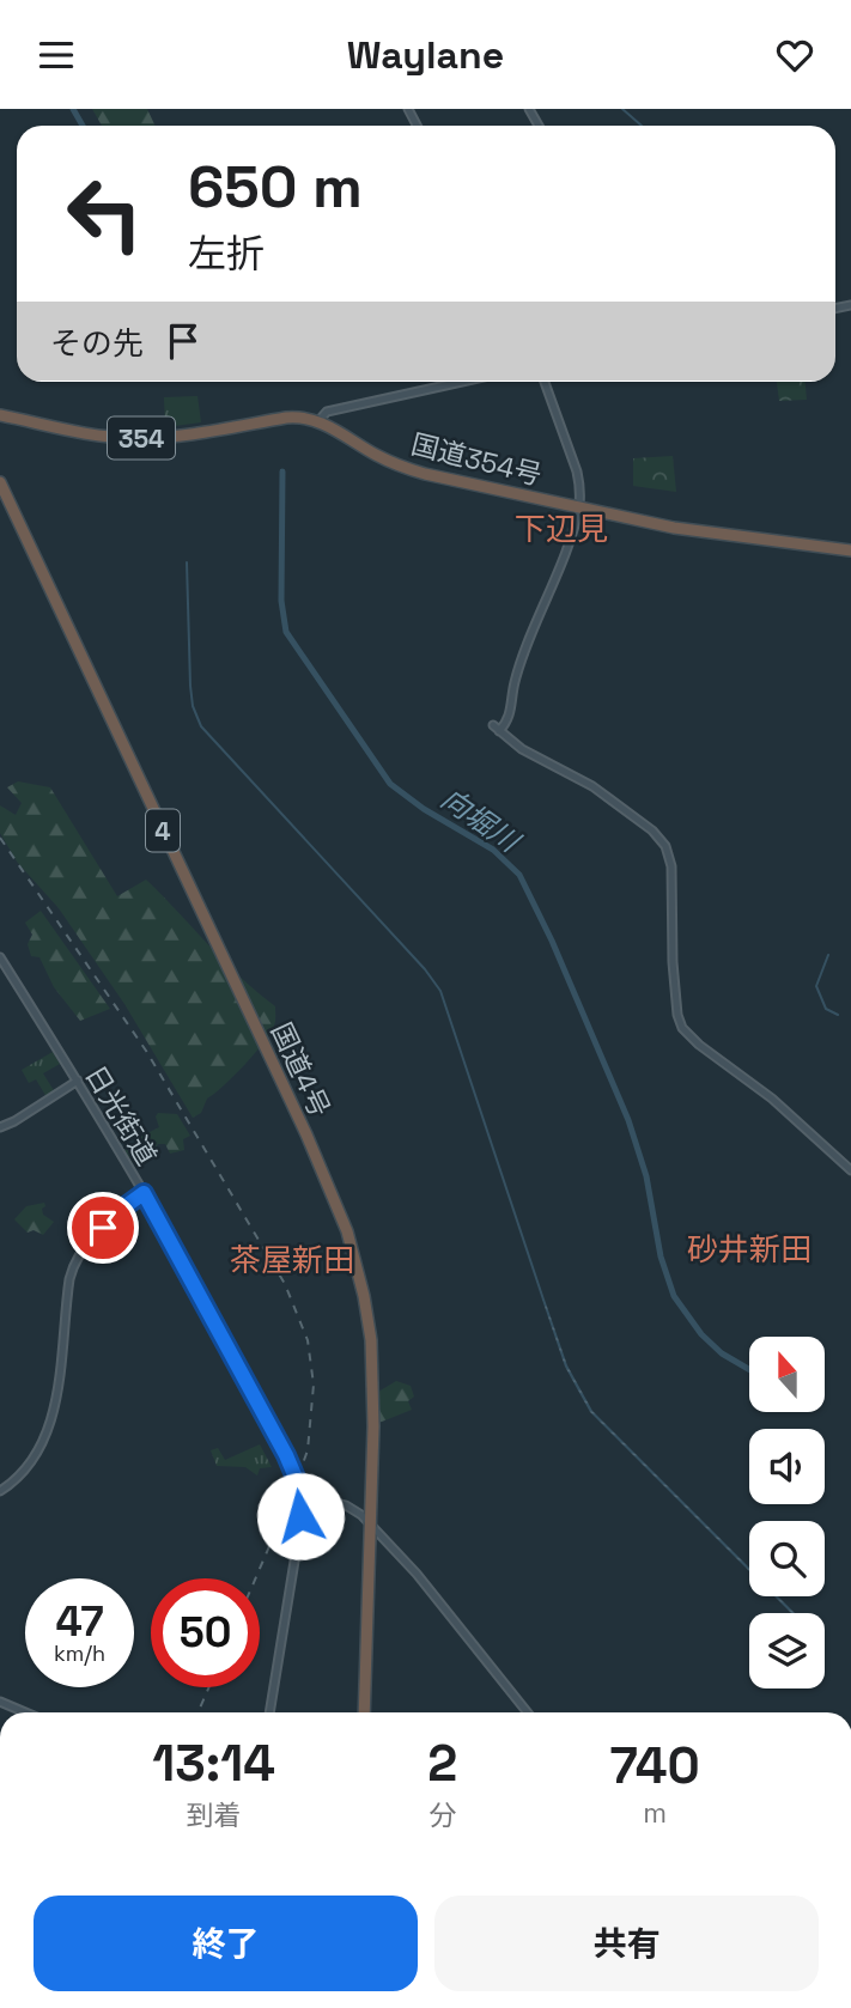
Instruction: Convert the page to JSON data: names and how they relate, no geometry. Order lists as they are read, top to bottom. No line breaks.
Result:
{"streets":{"highway":["354","国道354号","4","国道4号"],"street":["日光街道"]},"districts":["下辺見","砂井新田","茶屋新田"],"water":["向堀川"],"north":"top","page":{"header":"Waylane","turn":["650 m","左折"],"then":"その先","speed":"47 km/h","limit":"50","eta":["13:14","到着","2","分","740","m"],"buttons":["終了","共有"]}}
